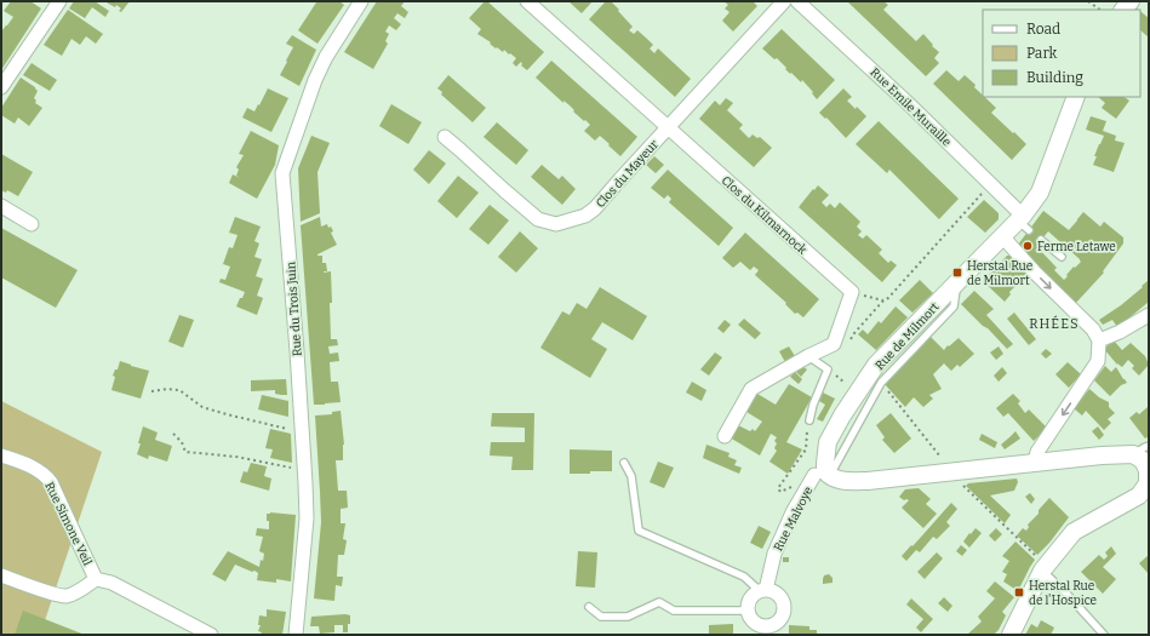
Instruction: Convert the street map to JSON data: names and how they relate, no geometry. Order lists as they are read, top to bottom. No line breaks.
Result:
{"streets":{"street":["Rue Emile Muraille","Clos du Mayeur","Clos du Kilmarnock","Rue du Trois Juin","Rue de Milmort","Rue Malvoye","Rue Simone Veil"]},"crossings":[["Rue Emile Muraille","Rue de Milmort"],["Clos du Mayeur","Clos du Kilmarnock"],["Rue de Milmort","Rue Malvoye"]],"districts":["RHÉES"],"places":{"other":["Ferme Letawe"],"transit":["Herstal Rue de Milmort","Herstal Rue de l'Hospice"]},"legend":["Road","Park","Building"]}
